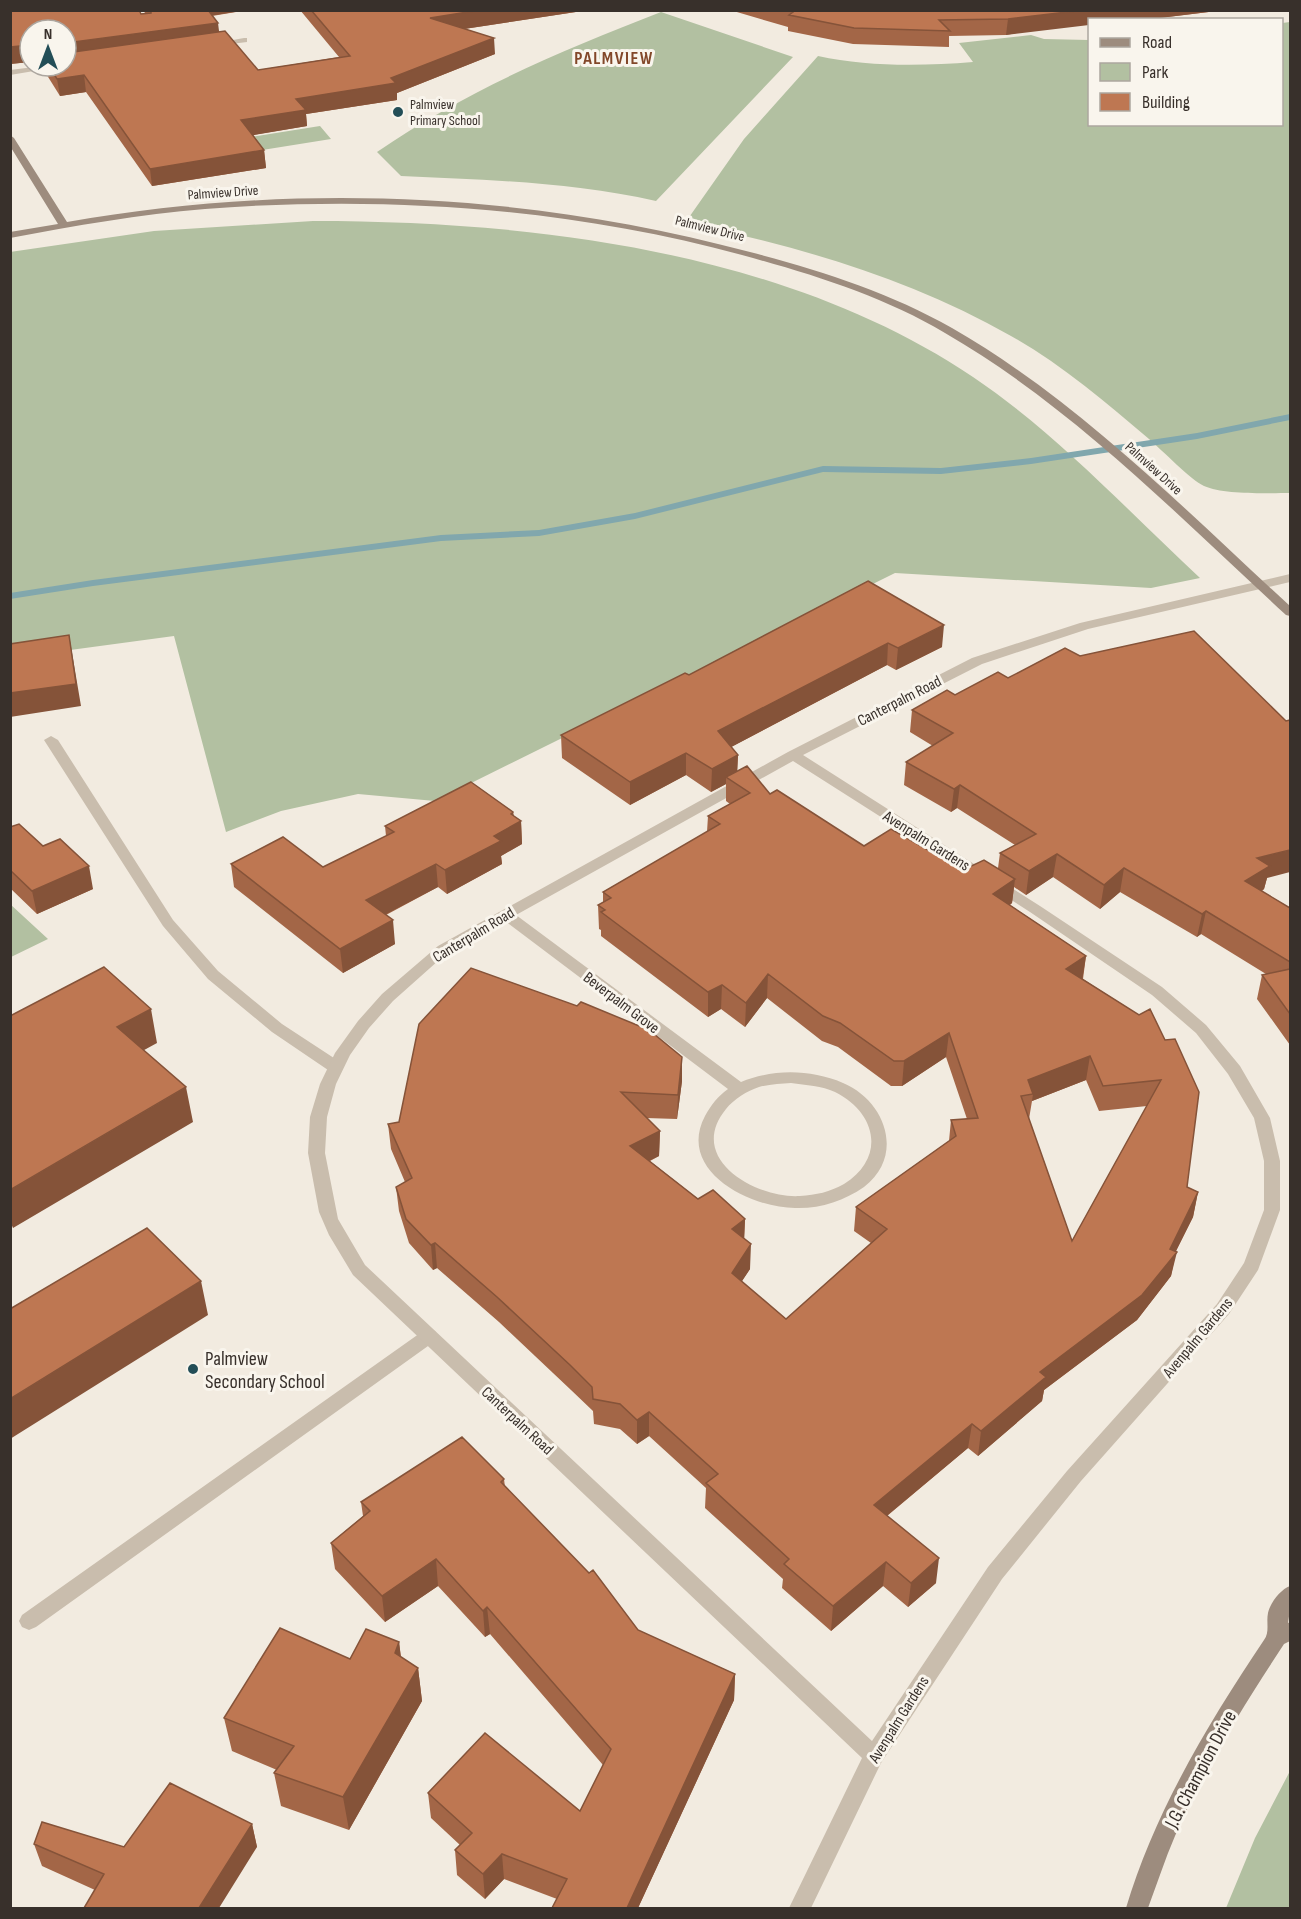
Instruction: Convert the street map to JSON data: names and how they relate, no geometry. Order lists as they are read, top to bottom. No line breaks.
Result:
{"streets":{"street":["Palmview Drive","Canterpalm Road","Avenpalm Gardens","Beverpalm Grove","J.G. Champion Drive"]},"crossings":[["Palmview Drive","Canterpalm Road"],["Canterpalm Road","Avenpalm Gardens"],["Canterpalm Road","Beverpalm Grove"]],"districts":["PALMVIEW"],"places":["Palmview Primary School","Palmview Secondary School"],"legend":["Road","Park","Building"],"north":"top"}
